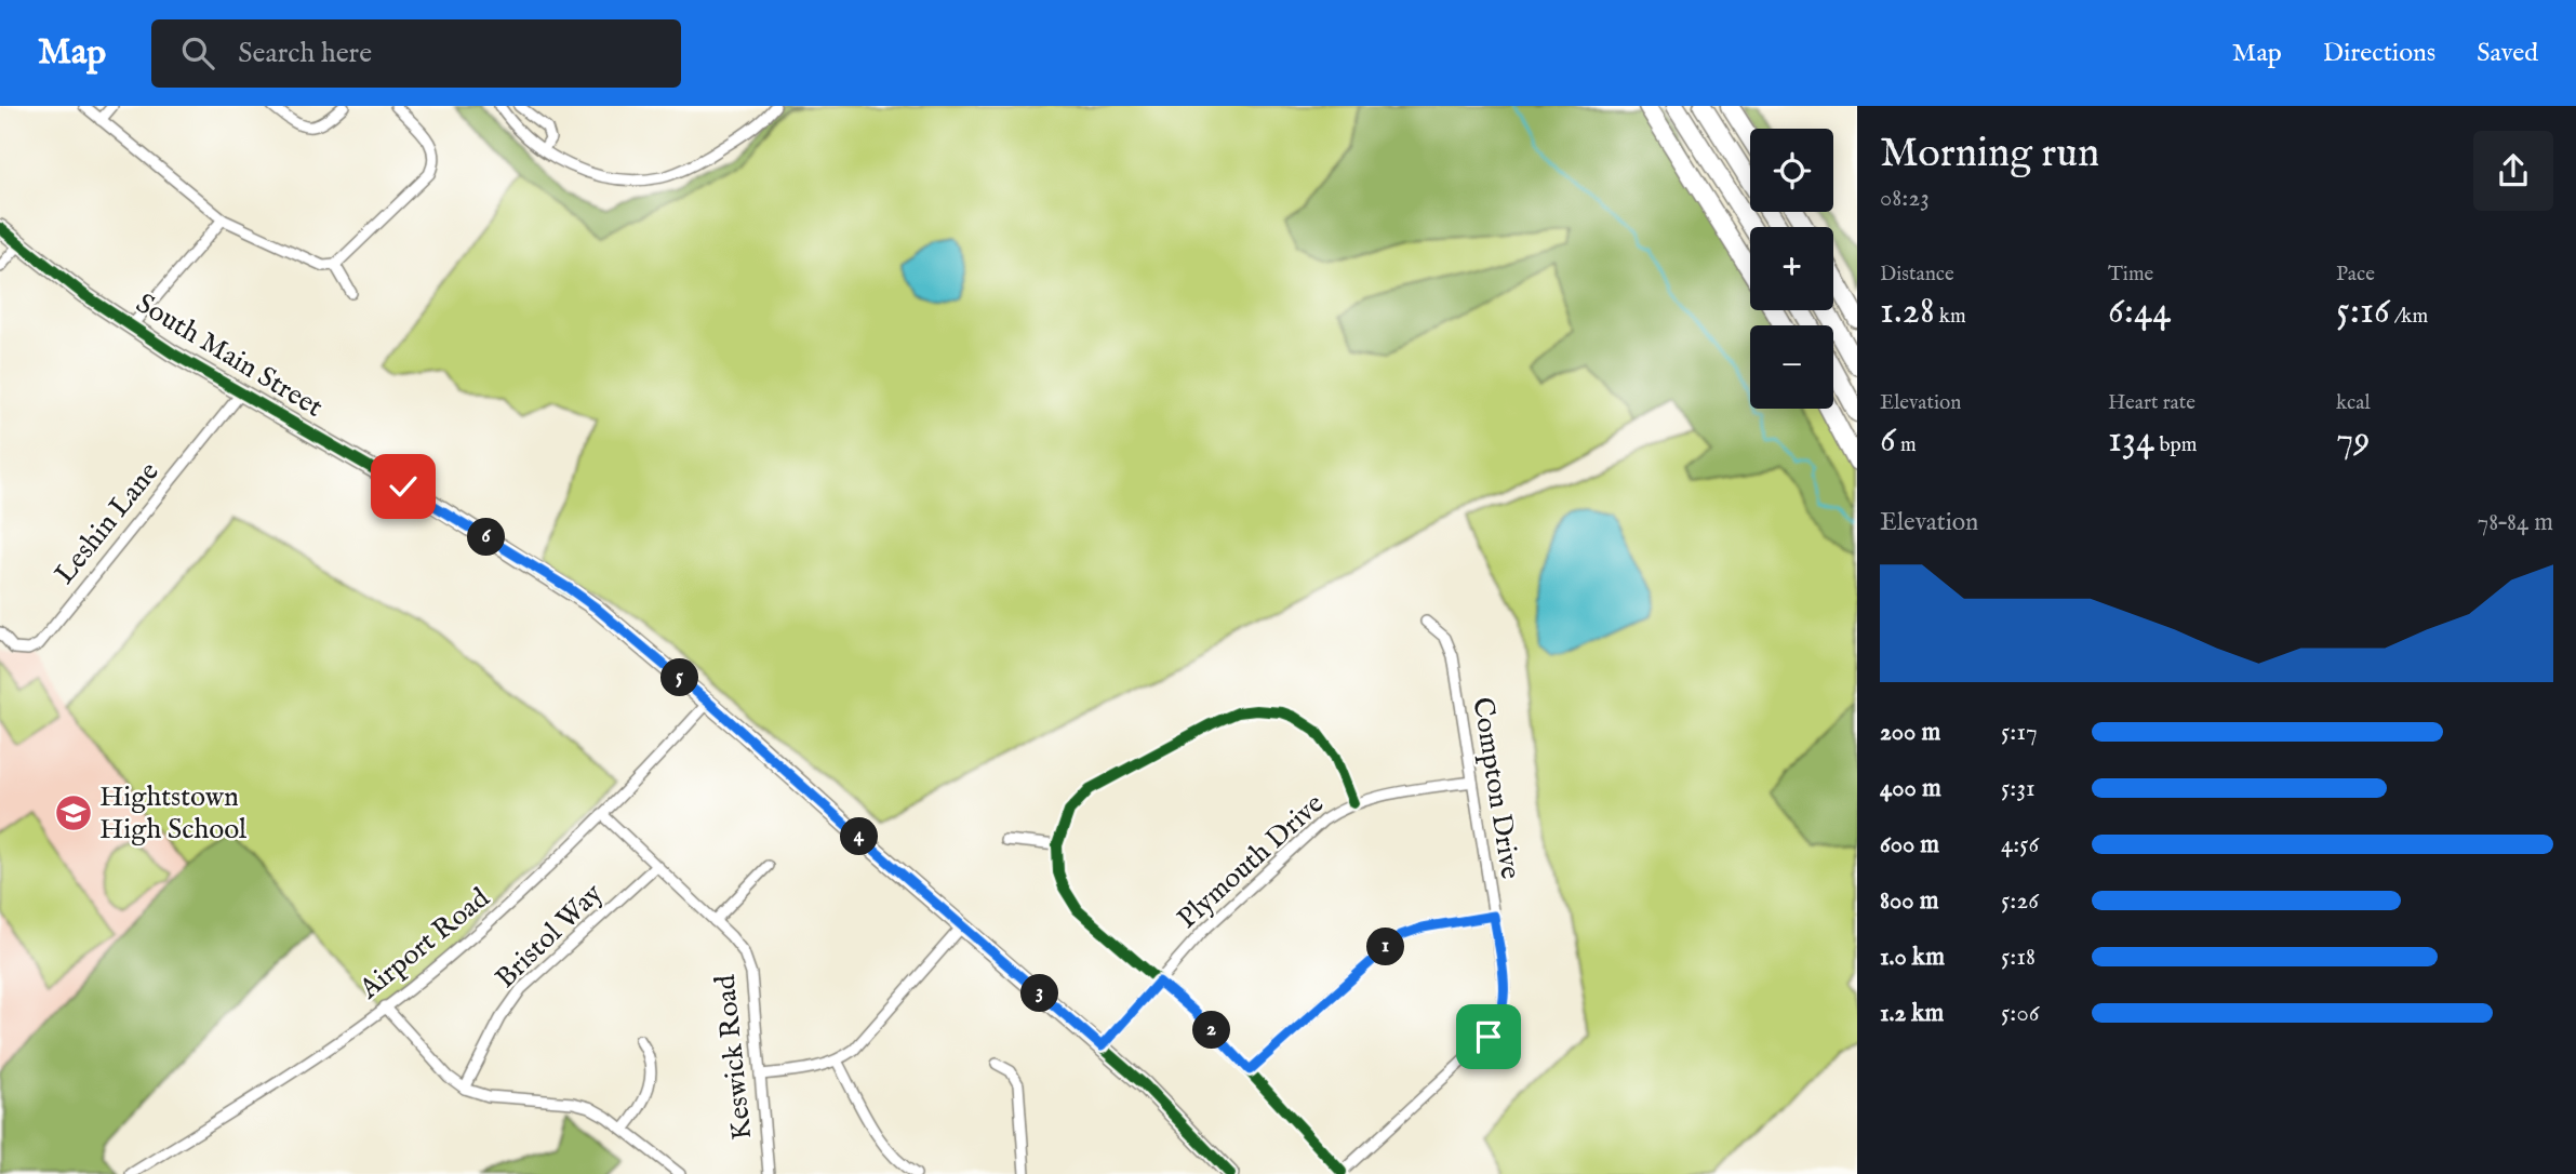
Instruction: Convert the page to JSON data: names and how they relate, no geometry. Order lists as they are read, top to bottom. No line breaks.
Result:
{"streets":{"main road":["South Main Street"],"street":["Leshin Lane","Compton Drive","Plymouth Drive","Bristol Way","Airport Road","Keswick Road"]},"crossings":[["South Main Street","Leshin Lane"],["South Main Street","Plymouth Drive"],["South Main Street","Airport Road"],["Compton Drive","Plymouth Drive"],["Bristol Way","Keswick Road"],["Airport Road","Keswick Road"]],"places":{"school or university":["Hightstown High School"]},"page":{"header":"Map","search":"Search here","nav":["Map","Directions","Saved"],"heading":["Morning run","08:23"],"map_buttons":["+","−"],"stats":[["Distance","1.28 km"],["Time","6:44"],["Pace","5:16 /km"],["Elevation","6 m"],["Heart rate","134 bpm"],["kcal","79"]],"chart":["Elevation","78–84 m"],"pins":["6","5","4","1","3","2"],"list":[{"name":"200 m","note":"5:17"},{"name":"400 m","note":"5:31"},{"name":"600 m","note":"4:56"},{"name":"800 m","note":"5:26"},{"name":"1.0 km","note":"5:18"},{"name":"1.2 km","note":"5:06"}]}}
